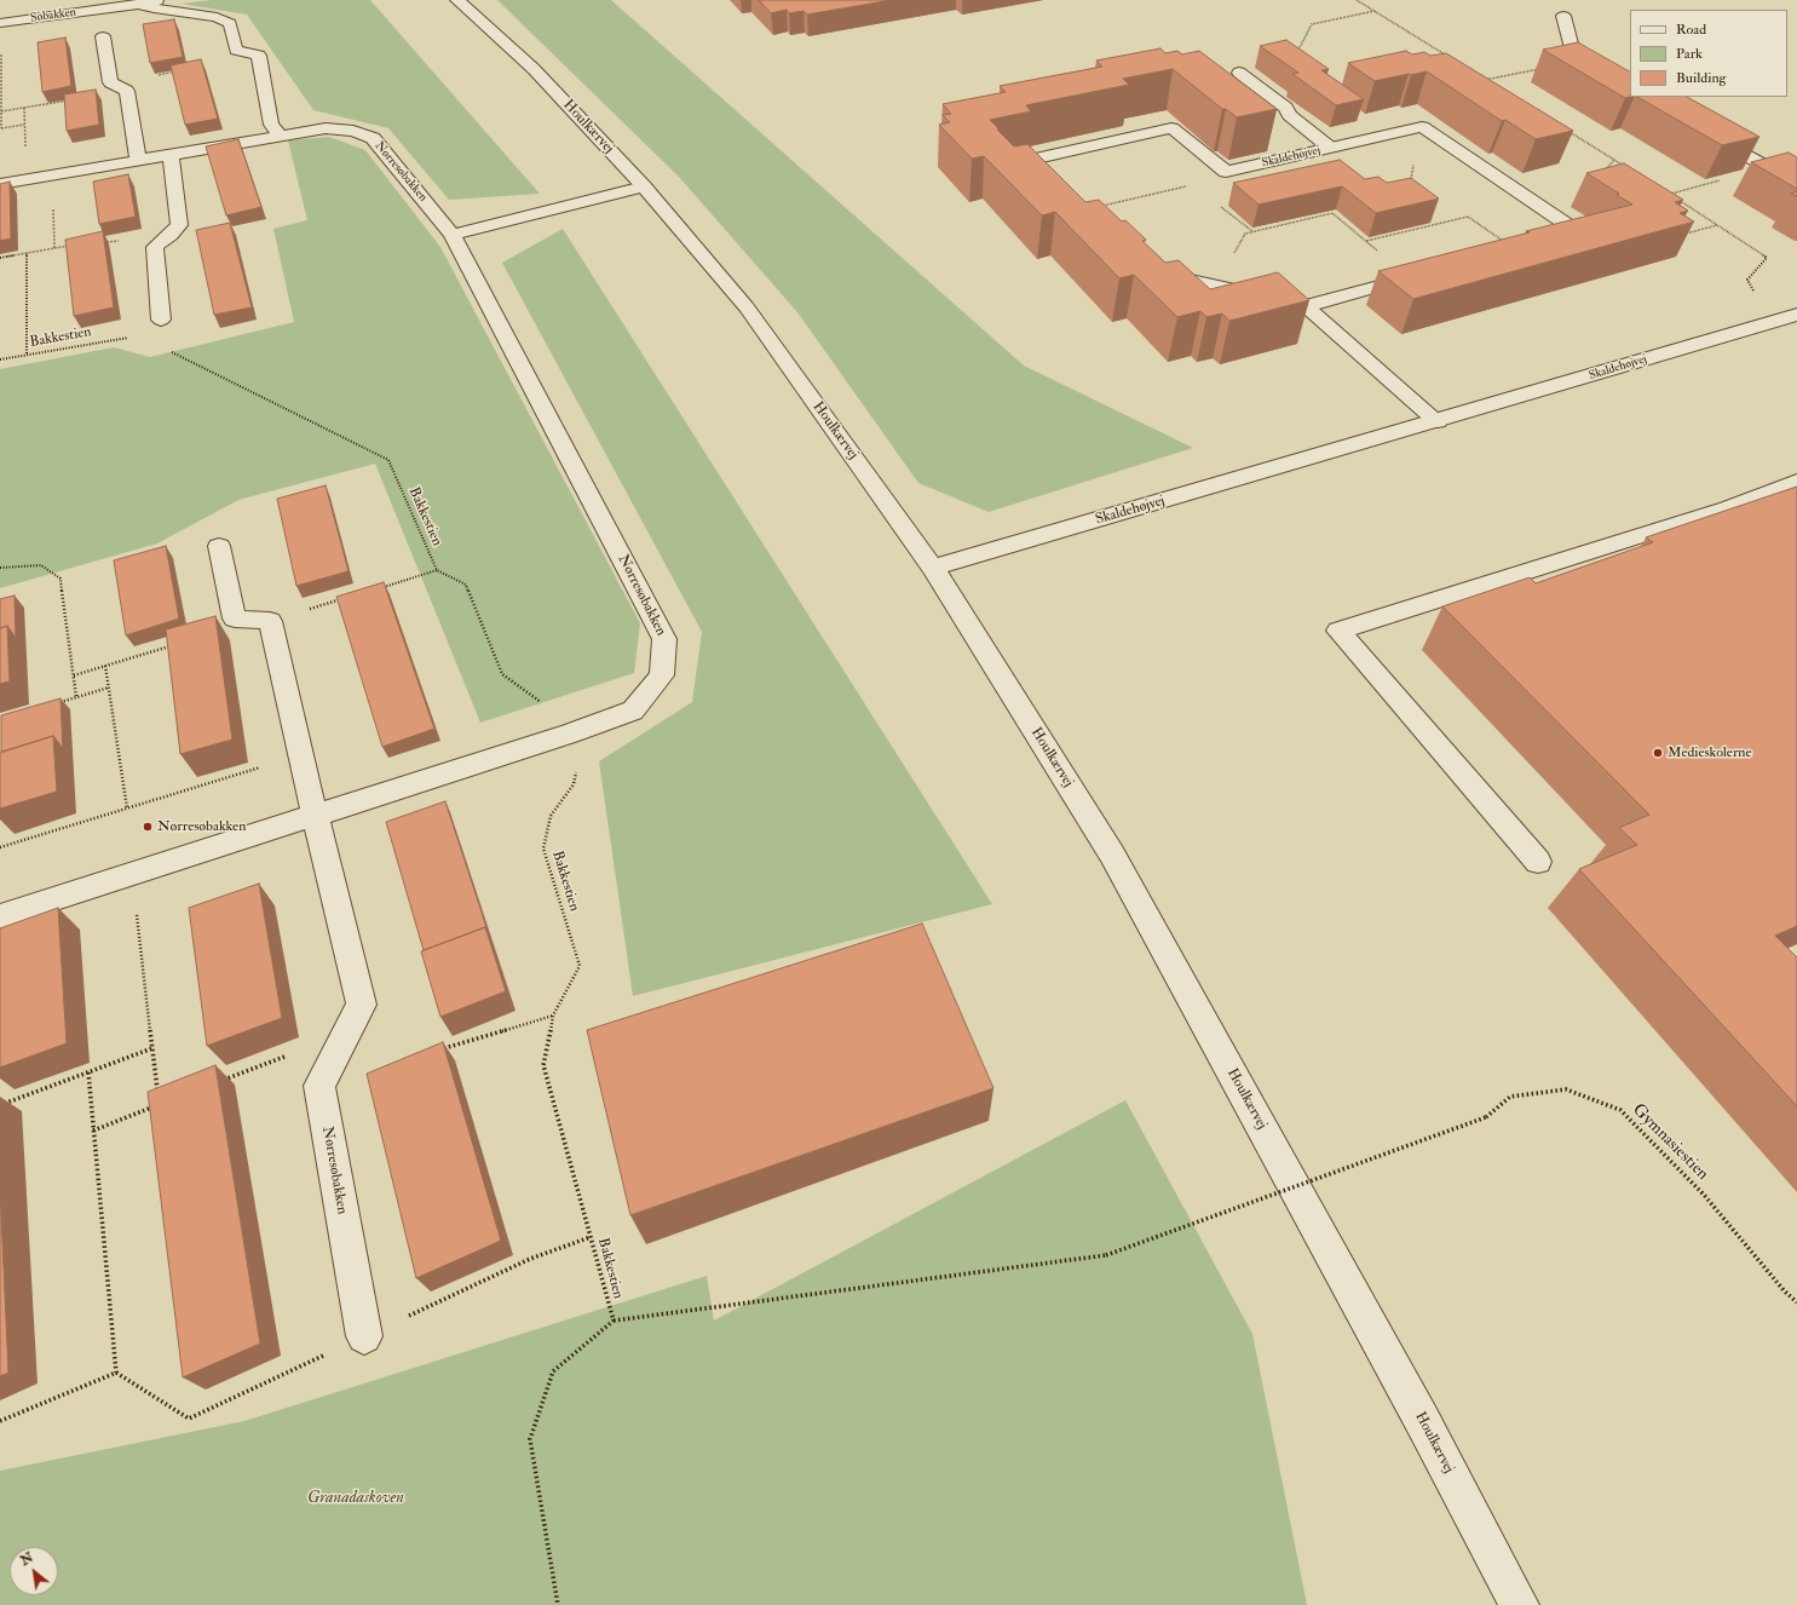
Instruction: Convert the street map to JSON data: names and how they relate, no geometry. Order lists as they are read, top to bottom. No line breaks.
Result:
{"streets":{"street":["Søbakken","Houlkærvej","Skaldehøjvej","Nørresøbakken"],"path":["Bakkestien","Gymnasiestien"]},"crossings":[["Houlkærvej","Skaldehøjvej"],["Nørresøbakken","Bakkestien"],["Bakkestien","Gymnasiestien"]],"parks":["Granadaskoven"],"places":["Medieskolerne","Nørresøbakken"],"legend":["Road","Park","Building"],"north":"top left"}
